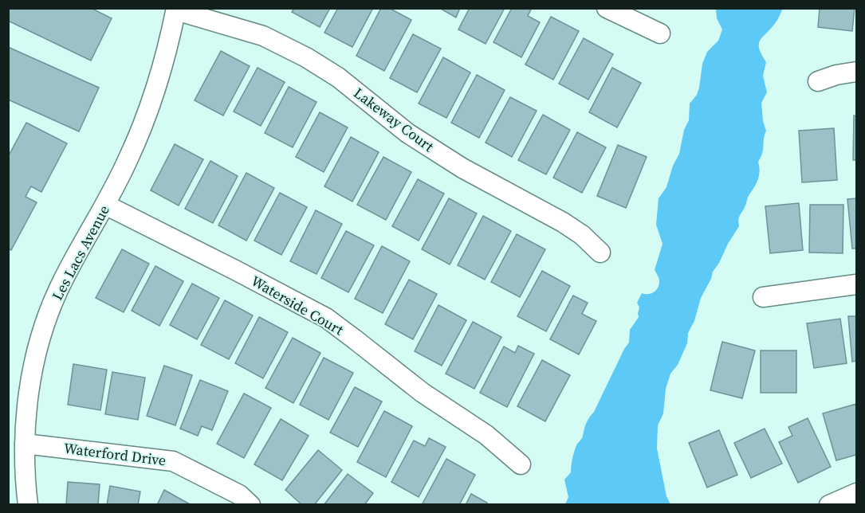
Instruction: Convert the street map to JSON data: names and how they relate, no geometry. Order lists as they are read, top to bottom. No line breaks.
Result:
{"streets":{"street":["Lakeway Court","Les Lacs Avenue","Waterside Court","Waterford Drive"]},"crossings":[["Lakeway Court","Les Lacs Avenue"],["Les Lacs Avenue","Waterside Court"],["Les Lacs Avenue","Waterford Drive"]]}
